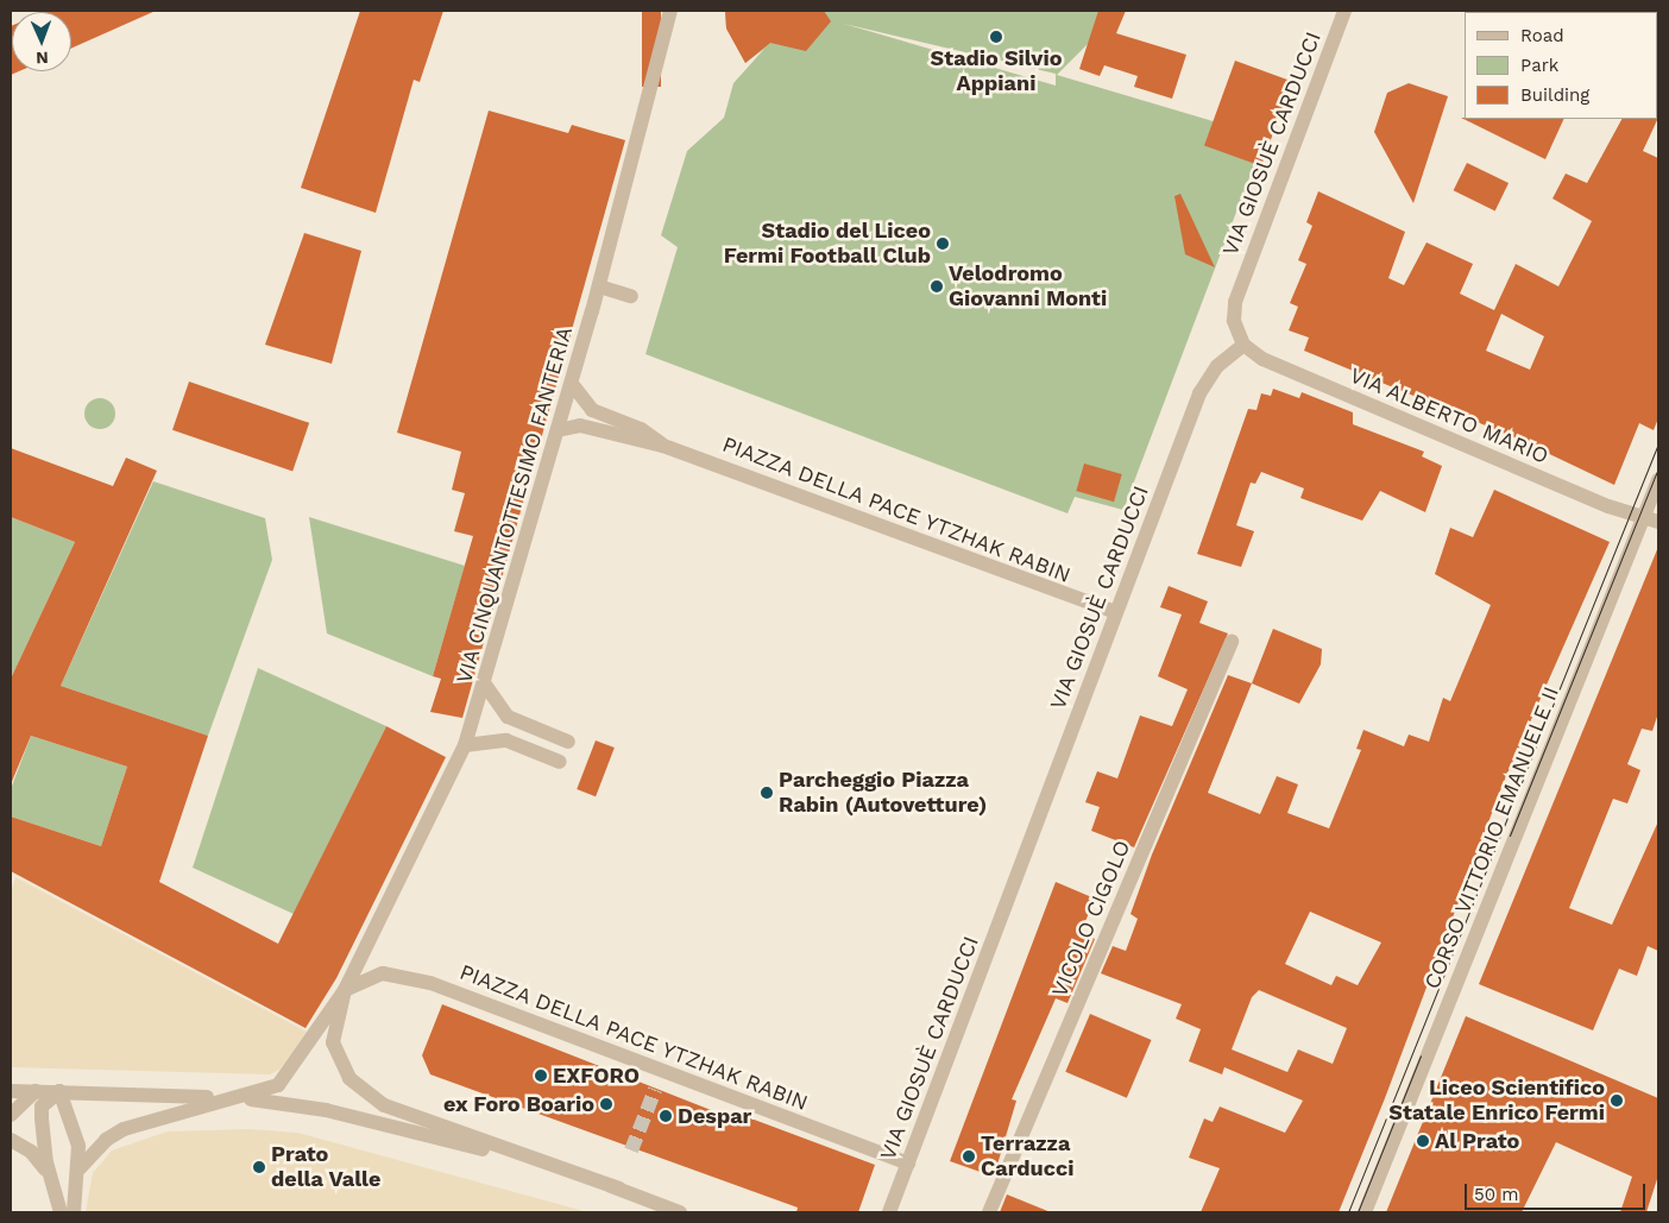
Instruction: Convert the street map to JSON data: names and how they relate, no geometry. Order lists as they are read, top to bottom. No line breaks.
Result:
{"streets":{"street":["VIA GIOSUÈ CARDUCCI","VIA ALBERTO MARIO","VIA CINQUANTOTTESIMO FANTERIA","PIAZZA DELLA PACE YTZHAK RABIN","CORSO VITTORIO EMANUELE II","VICOLO CIGOLO"]},"crossings":[["VIA GIOSUÈ CARDUCCI","VIA ALBERTO MARIO"],["VIA GIOSUÈ CARDUCCI","PIAZZA DELLA PACE YTZHAK RABIN"],["VIA ALBERTO MARIO","CORSO VITTORIO EMANUELE II"],["VIA CINQUANTOTTESIMO FANTERIA","PIAZZA DELLA PACE YTZHAK RABIN"]],"places":["Stadio Silvio Appiani","Stadio del Liceo Fermi Football Club","Velodromo Giovanni Monti","Parcheggio Piazza Rabin (Autovetture)","EXFORO","Liceo Scientifico Statale Enrico Fermi","ex Foro Boario","Despar","Al Prato","Terrazza Carducci","Prato della Valle"],"legend":["Road","Park","Building"],"scale_bar":"50 m","north":"bottom"}
